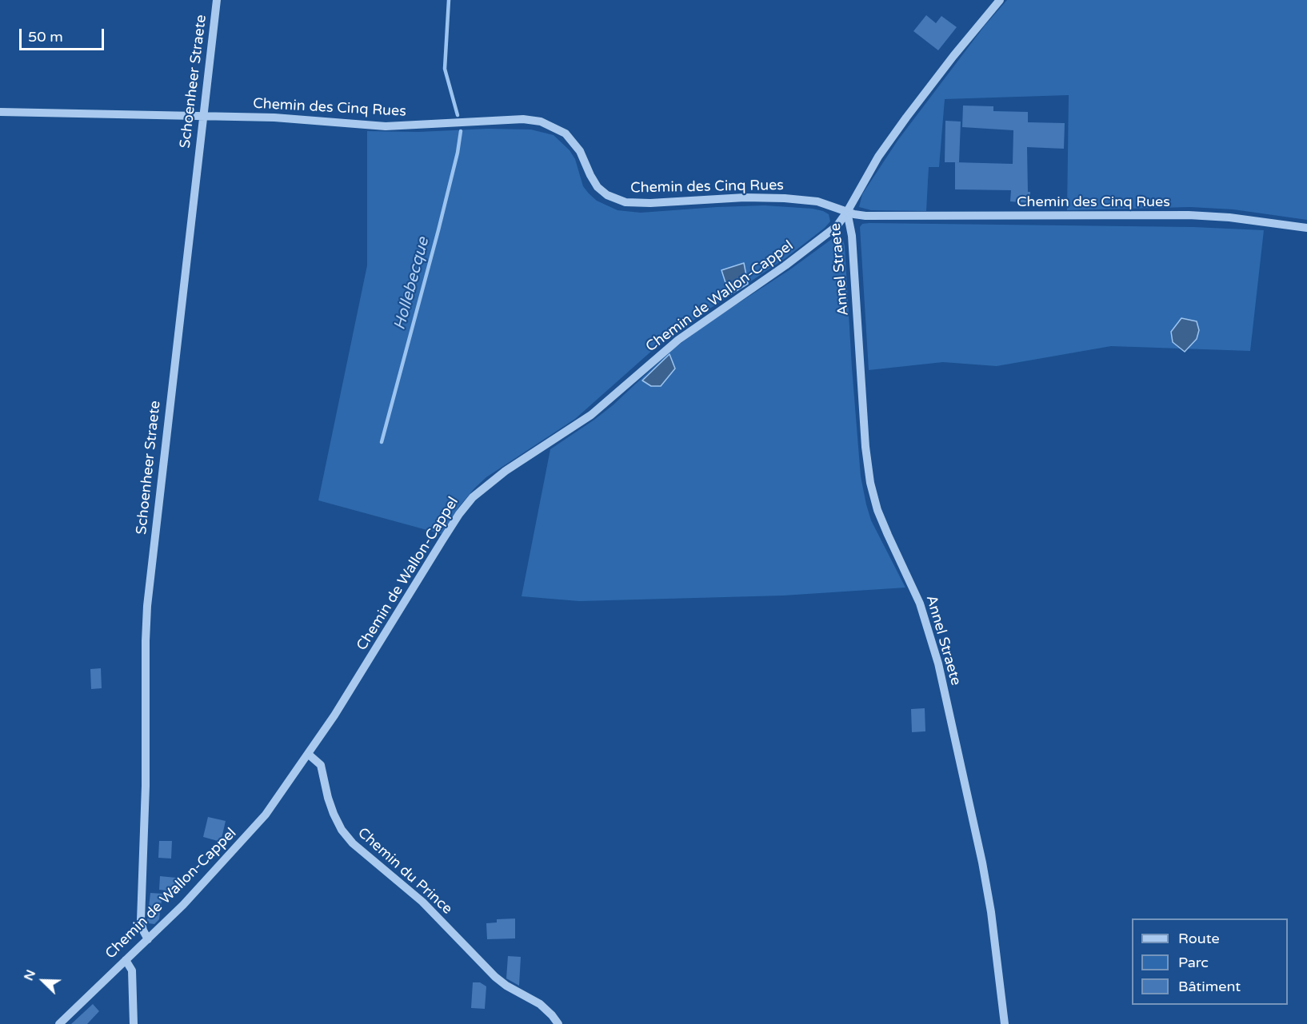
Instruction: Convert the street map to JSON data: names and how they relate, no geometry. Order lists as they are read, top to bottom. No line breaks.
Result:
{"streets":{"street":["Schoenheer Straete","Chemin des Cinq Rues","Annel Straete","Chemin de Wallon-Cappel","Chemin du Prince"]},"crossings":[["Schoenheer Straete","Chemin des Cinq Rues"],["Schoenheer Straete","Chemin de Wallon-Cappel"],["Chemin des Cinq Rues","Annel Straete"],["Chemin des Cinq Rues","Chemin de Wallon-Cappel"],["Annel Straete","Chemin de Wallon-Cappel"],["Chemin de Wallon-Cappel","Chemin du Prince"]],"water":["Hollebecque"],"legend":["Route","Parc","Bâtiment"],"scale_bar":"50 m","north":"top left"}
